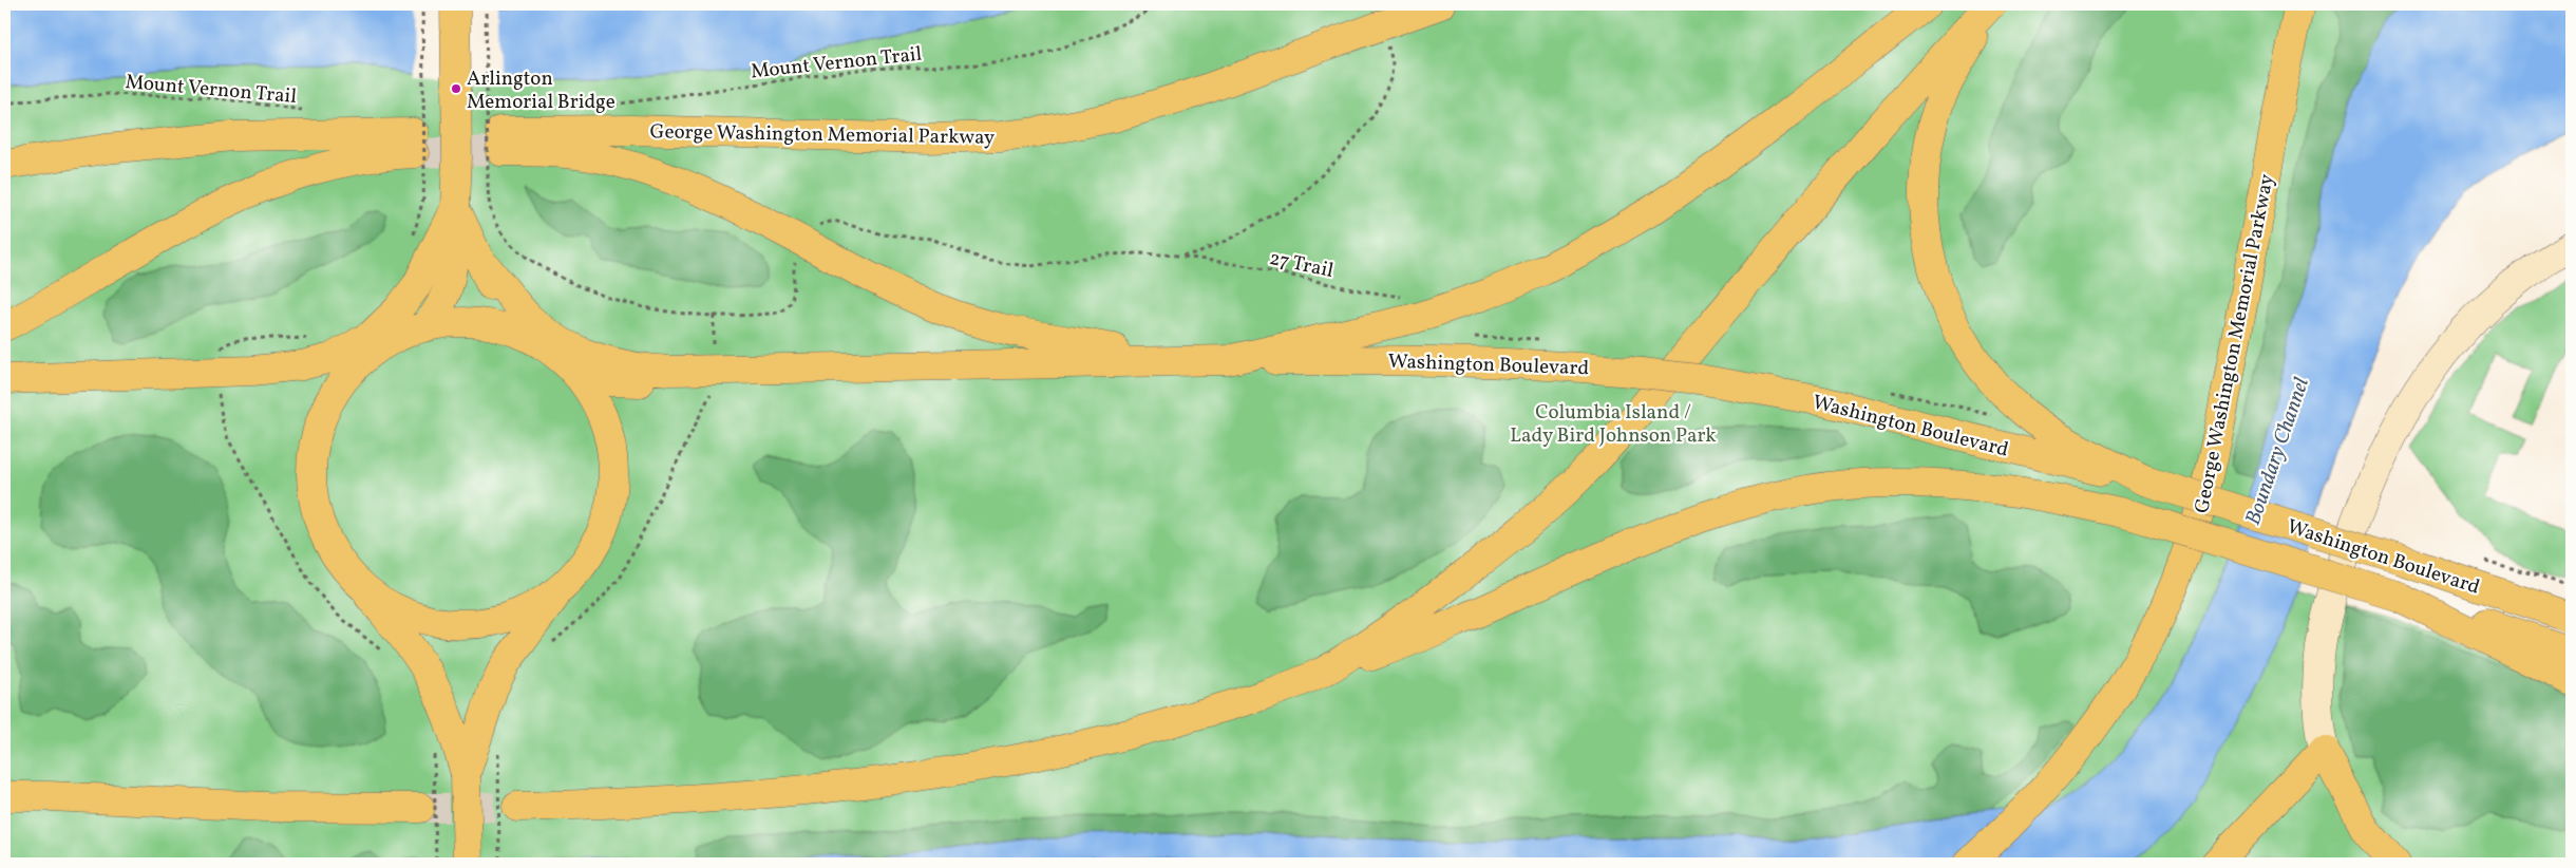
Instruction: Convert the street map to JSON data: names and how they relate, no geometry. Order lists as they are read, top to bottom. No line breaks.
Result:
{"streets":{"main road":["George Washington Memorial Parkway","Washington Boulevard"],"path":["Mount Vernon Trail","27 Trail"]},"water":["Boundary Channel"],"parks":["Columbia Island / Lady Bird Johnson Park"],"places":["Arlington Memorial Bridge"]}
